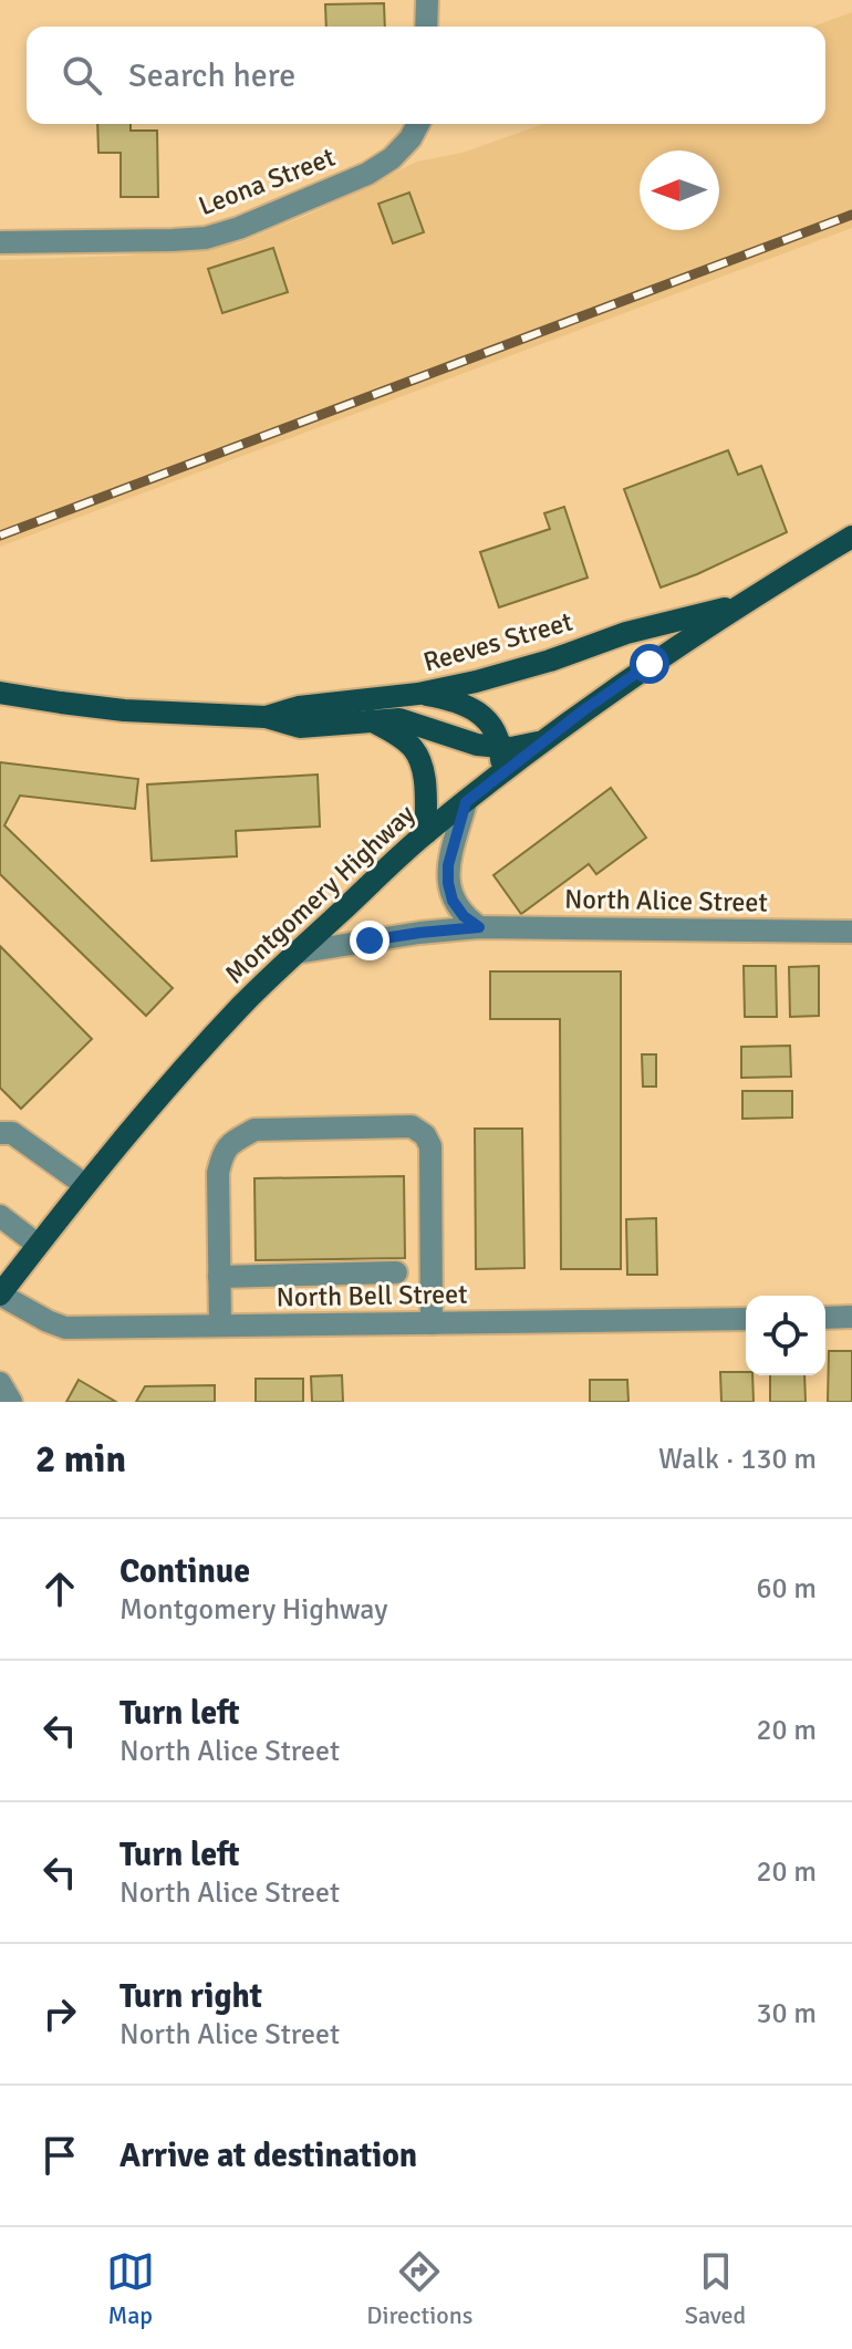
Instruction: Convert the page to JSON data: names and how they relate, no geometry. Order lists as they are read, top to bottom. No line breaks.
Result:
{"streets":{"main road":["Reeves Street","Montgomery Highway"],"street":["Leona Street","North Alice Street","North Bell Street"]},"crossings":[["Reeves Street","Montgomery Highway"],["Montgomery Highway","North Alice Street"],["Montgomery Highway","North Bell Street"]],"north":"left","page":{"search":"Search here","heading":["2 min","Walk · 130 m"],"list":[["Continue","Montgomery Highway","60 m"],["Turn left","North Alice Street","20 m"],["Turn left","North Alice Street","20 m"],["Turn right","North Alice Street","30 m"],"Arrive at destination"],"nav":["Map","Directions","Saved"]}}
